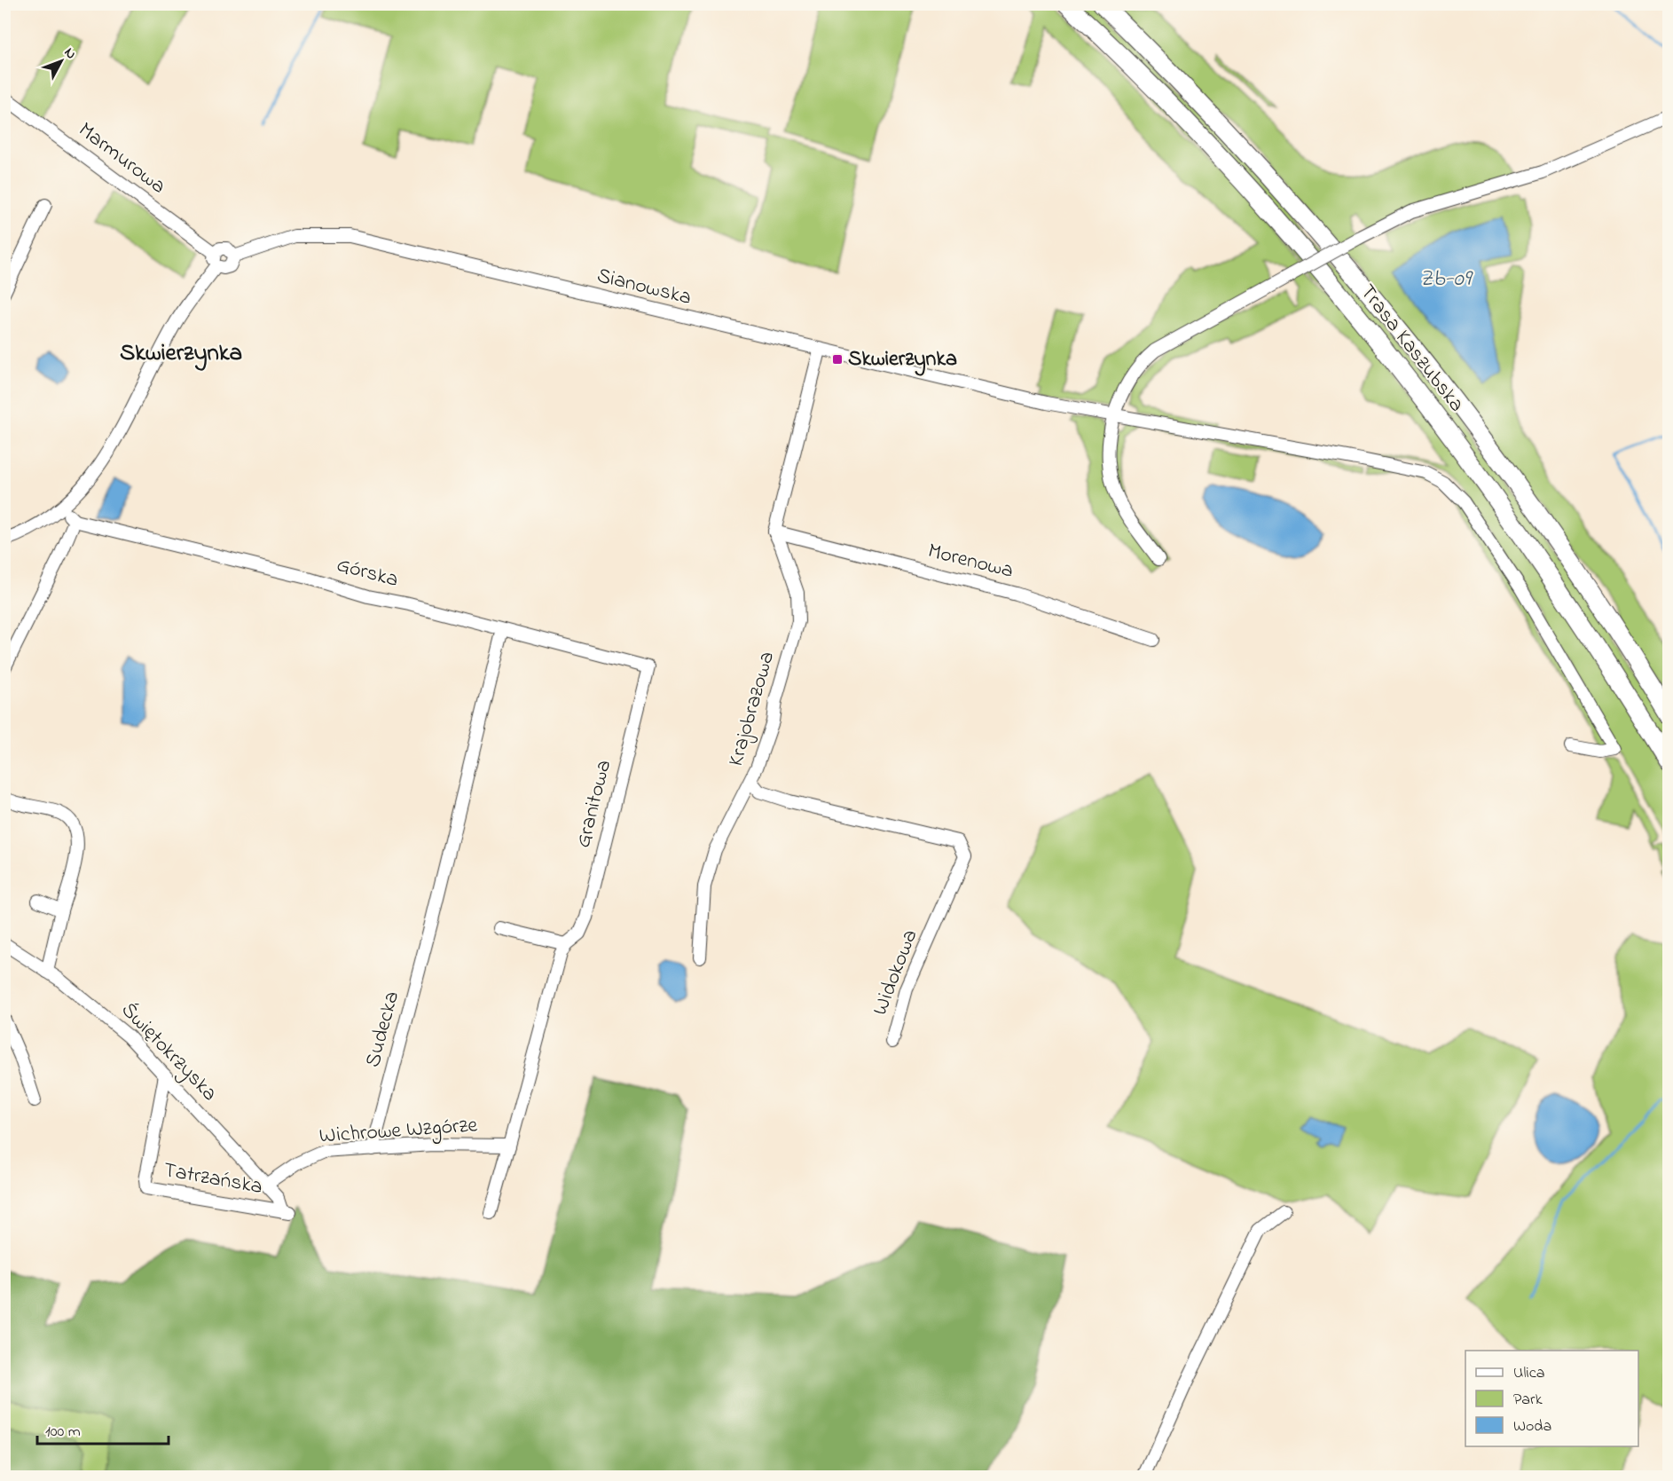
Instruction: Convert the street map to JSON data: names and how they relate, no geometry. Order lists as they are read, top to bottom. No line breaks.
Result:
{"streets":{"highway":["Trasa Kaszubska"],"street":["Marmurowa","Sianowska","Morenowa","Górska","Krajobrazowa","Granitowa","Widokowa","Sudecka","Świętokrzyska","Wichrowe Wzgórze","Tatrzańska"]},"crossings":[["Marmurowa","Sianowska"],["Morenowa","Krajobrazowa"],["Górska","Granitowa"],["Górska","Sudecka"],["Krajobrazowa","Widokowa"],["Sudecka","Wichrowe Wzgórze"],["Świętokrzyska","Wichrowe Wzgórze"],["Świętokrzyska","Tatrzańska"]],"districts":["Skwierzynka"],"water":["Zb-09"],"places":{"transit":["Skwierzynka"]},"legend":["Ulica","Park","Woda"],"scale_bar":"100 m","north":"top right"}
